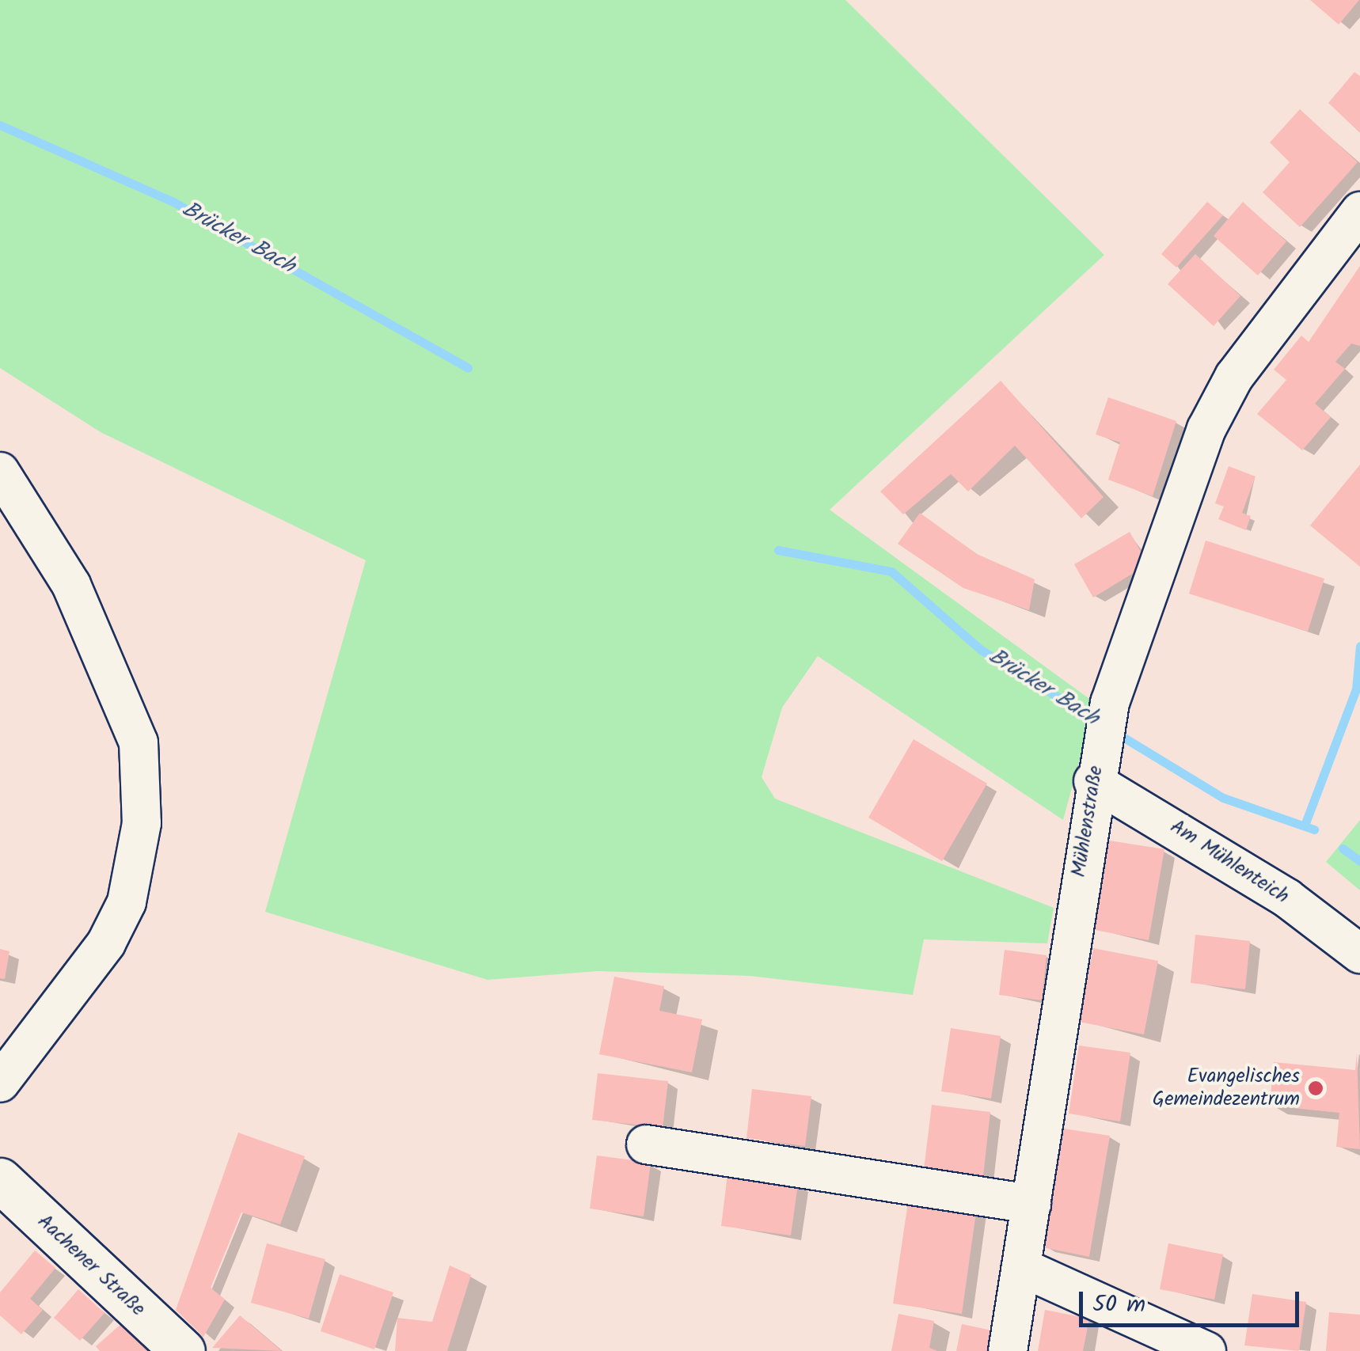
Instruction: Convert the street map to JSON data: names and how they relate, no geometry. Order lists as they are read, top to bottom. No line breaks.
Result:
{"streets":{"main road":["Aachener Straße"],"street":["Mühlenstraße","Am Mühlenteich"]},"crossings":[["Mühlenstraße","Am Mühlenteich"]],"water":["Brücker Bach"],"places":["Evangelisches Gemeindezentrum"],"scale_bar":"50 m"}
